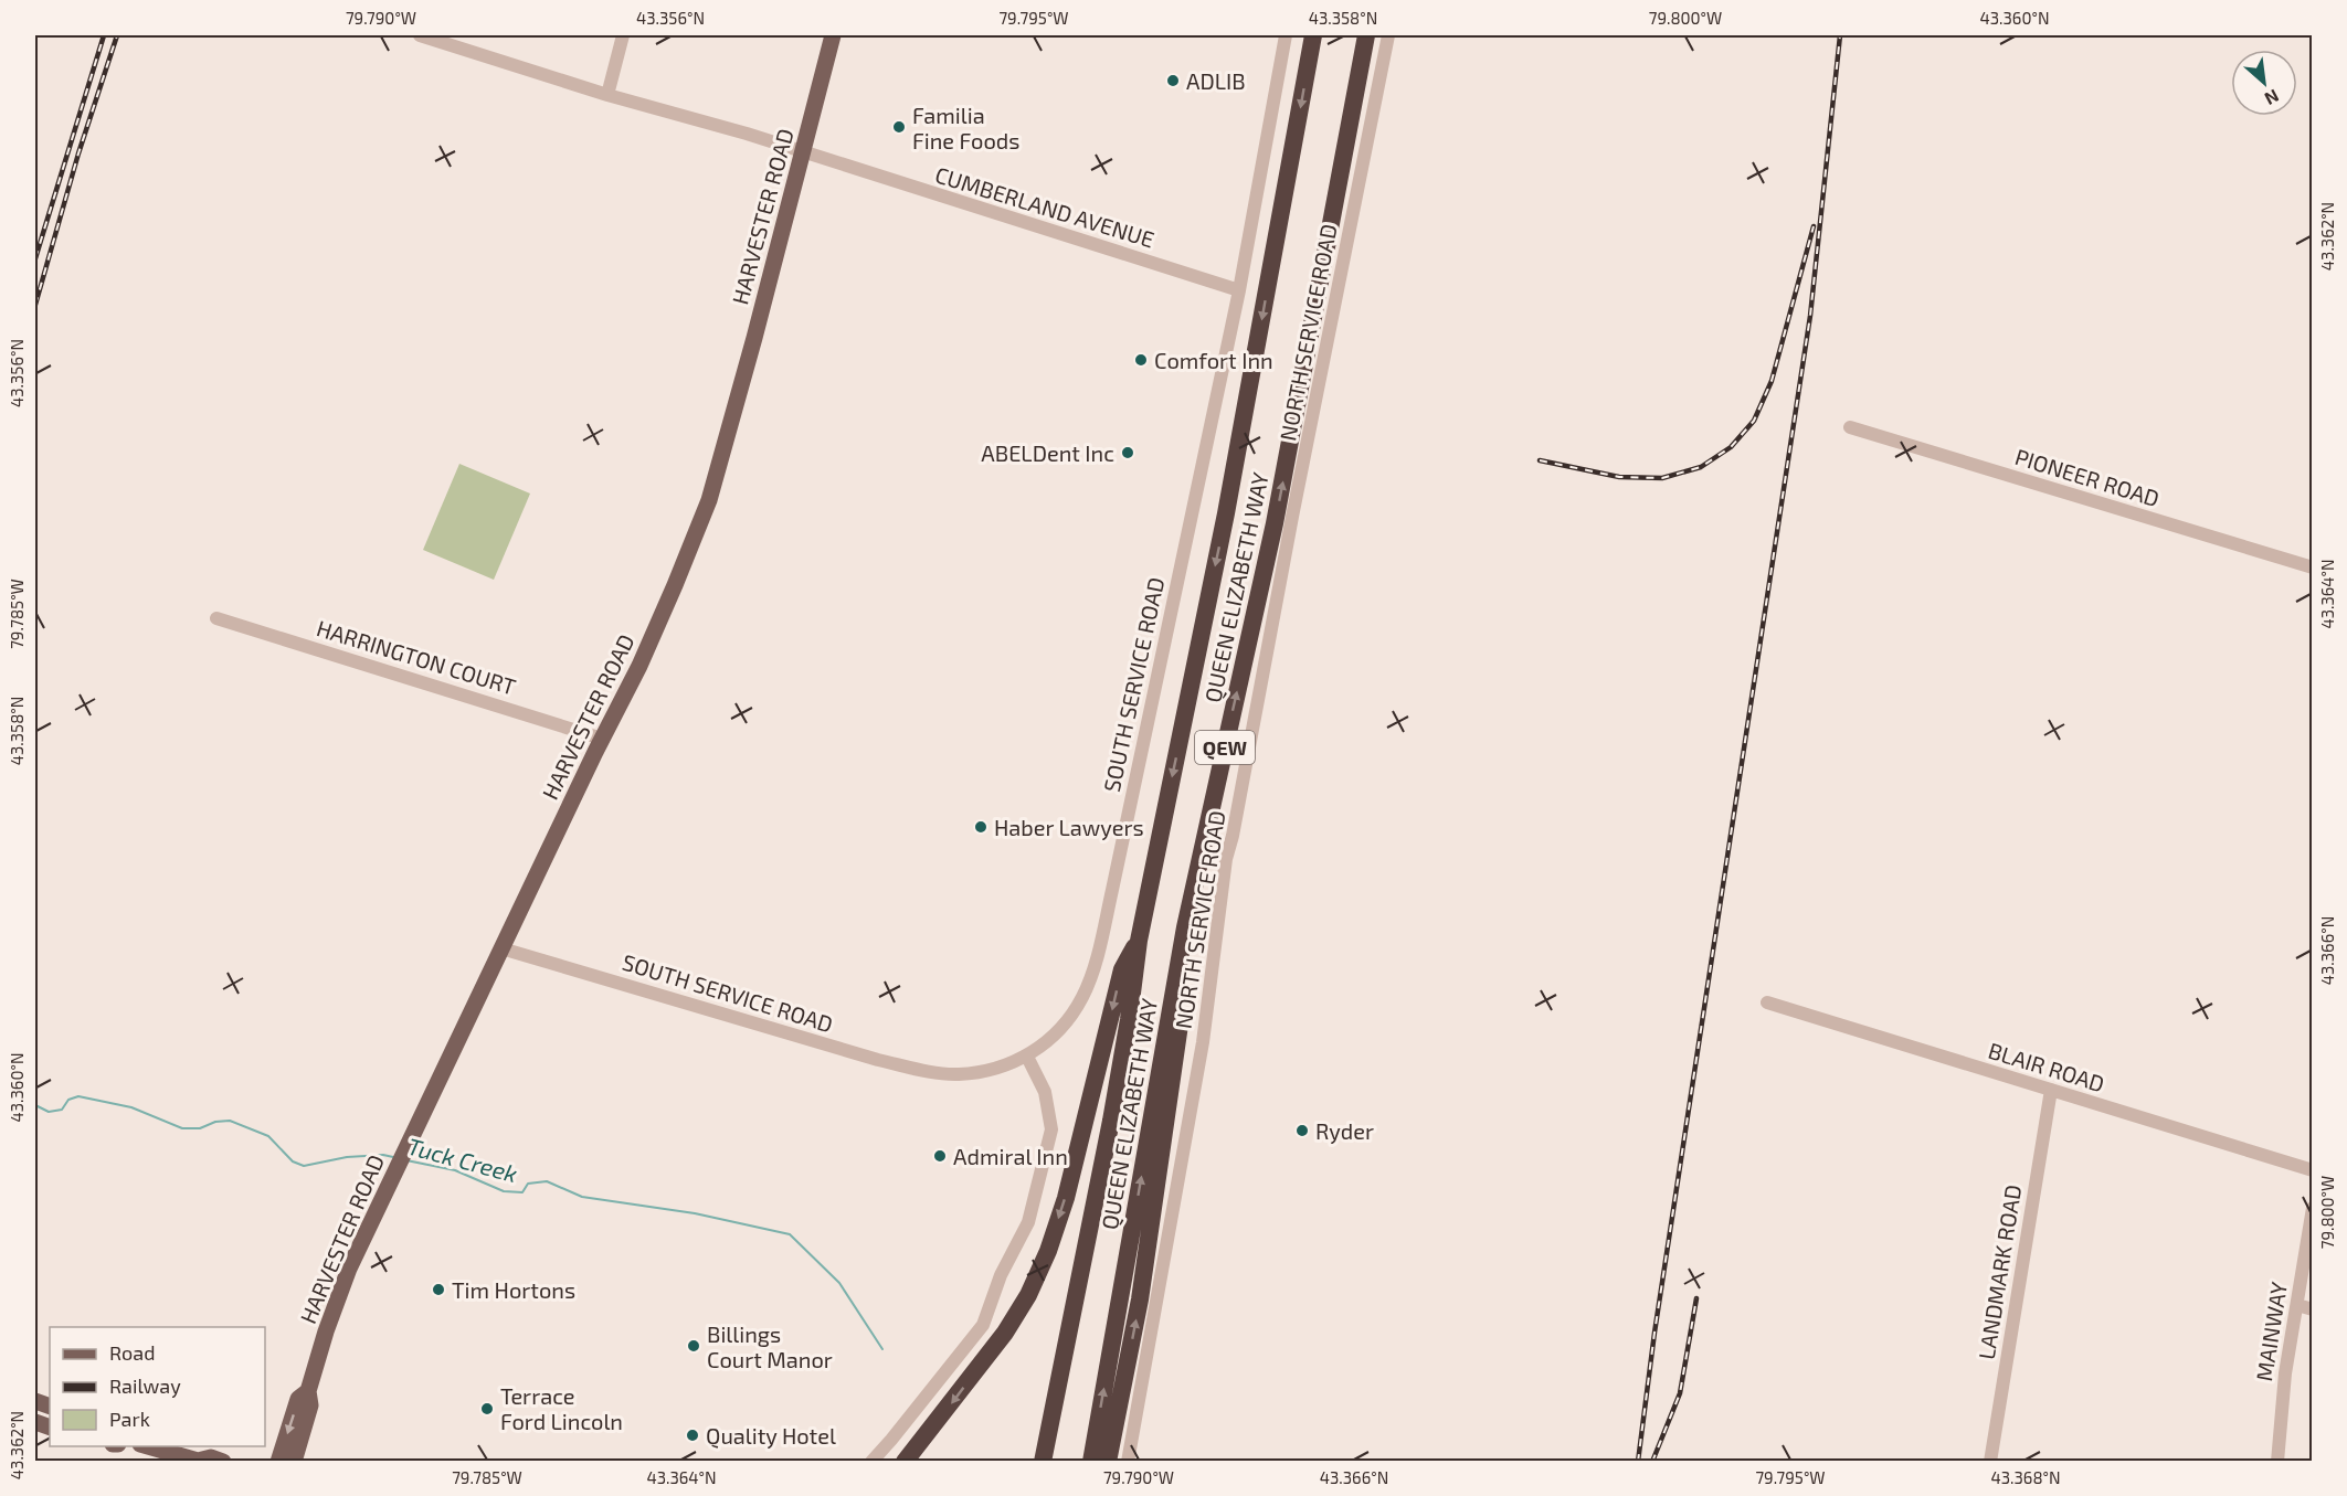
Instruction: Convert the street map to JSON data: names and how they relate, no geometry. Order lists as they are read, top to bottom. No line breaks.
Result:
{"streets":{"highway":["QUEEN ELIZABETH WAY","QEW"],"main road":["HARVESTER ROAD"],"street":["CUMBERLAND AVENUE","NORTH SERVICE ROAD","PIONEER ROAD","HARRINGTON COURT","SOUTH SERVICE ROAD","BLAIR ROAD","LANDMARK ROAD","MAINWAY"]},"crossings":[["CUMBERLAND AVENUE","HARVESTER ROAD"],["CUMBERLAND AVENUE","SOUTH SERVICE ROAD"],["HARVESTER ROAD","HARRINGTON COURT"],["HARVESTER ROAD","SOUTH SERVICE ROAD"],["BLAIR ROAD","LANDMARK ROAD"]],"water":["Tuck Creek"],"places":["ADLIB","Familia Fine Foods","Comfort Inn","ABELDent Inc","Haber Lawyers","Ryder","Admiral Inn","Tim Hortons","Billings Court Manor","Terrace Ford Lincoln","Quality Hotel"],"legend":["Road","Railway","Park"],"north":"bottom right","coordinates":["79.790°W","43.356°N","79.795°W","43.358°N","79.800°W","43.360°N","43.362°N","43.364°N","79.785°W","43.366°N","43.368°N"]}
